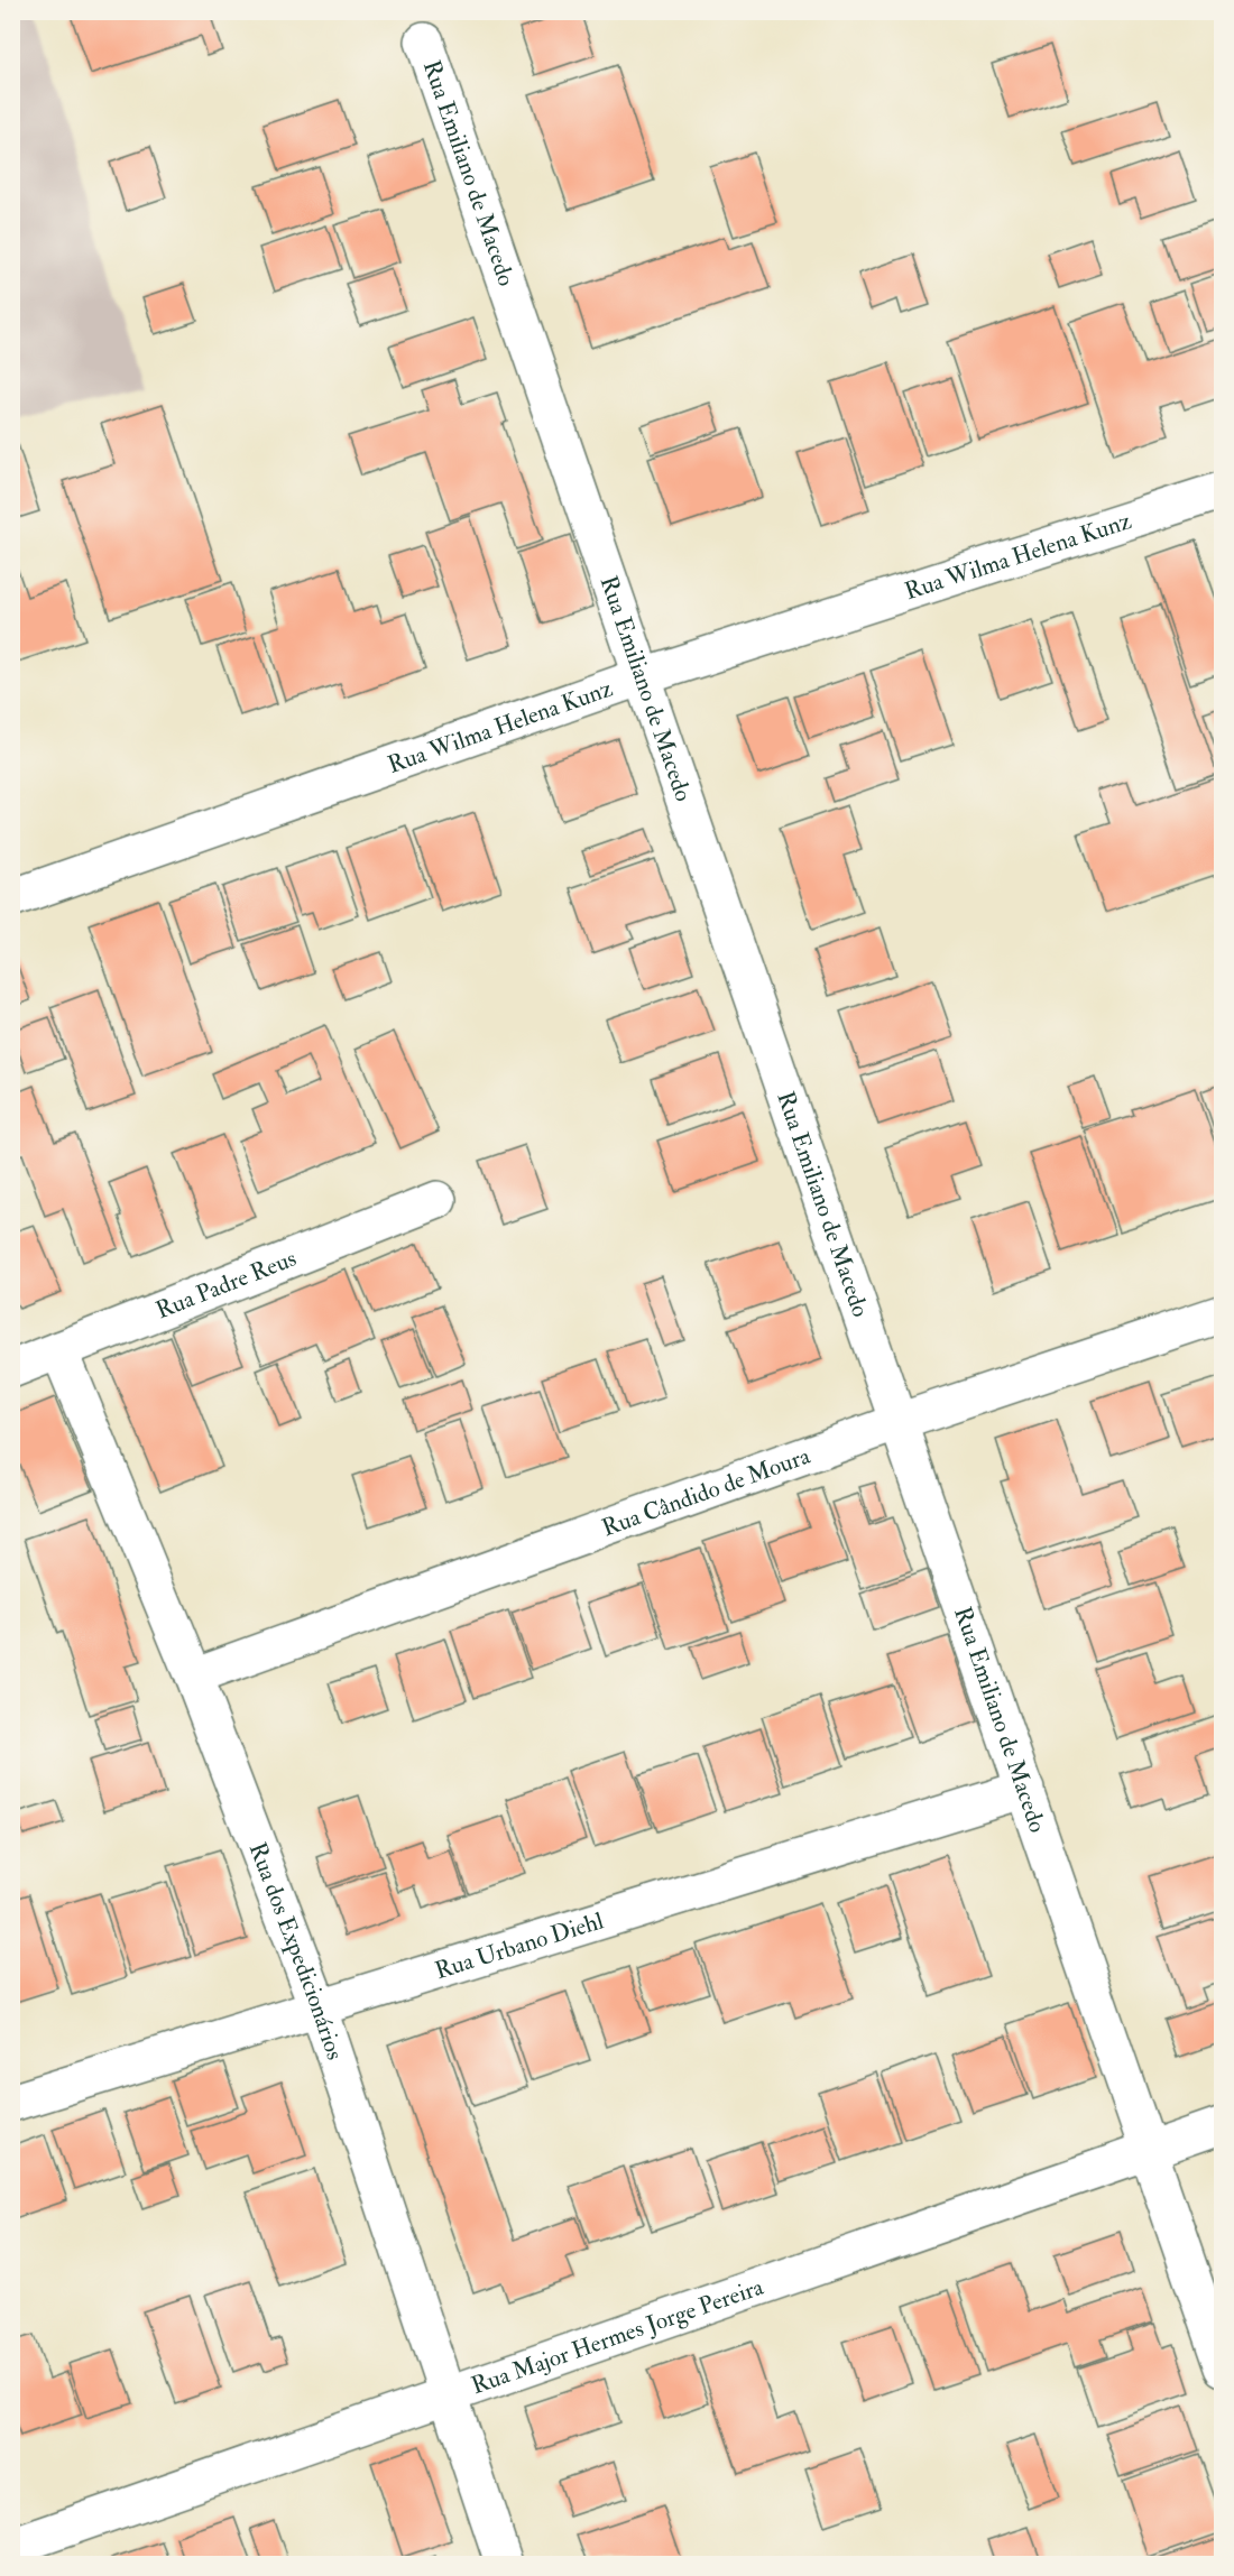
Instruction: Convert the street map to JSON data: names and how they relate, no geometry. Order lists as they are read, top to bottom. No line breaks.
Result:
{"streets":{"street":["Rua Emiliano de Macedo","Rua Wilma Helena Kunz","Rua Padre Reus","Rua Cândido de Moura","Rua Urbano Diehl","Rua dos Expedicionários","Rua Major Hermes Jorge Pereira"]},"crossings":[["Rua Emiliano de Macedo","Rua Wilma Helena Kunz"],["Rua Emiliano de Macedo","Rua Cândido de Moura"],["Rua Emiliano de Macedo","Rua Urbano Diehl"],["Rua Emiliano de Macedo","Rua Major Hermes Jorge Pereira"],["Rua Padre Reus","Rua dos Expedicionários"],["Rua Cândido de Moura","Rua dos Expedicionários"],["Rua Urbano Diehl","Rua dos Expedicionários"],["Rua dos Expedicionários","Rua Major Hermes Jorge Pereira"]]}
